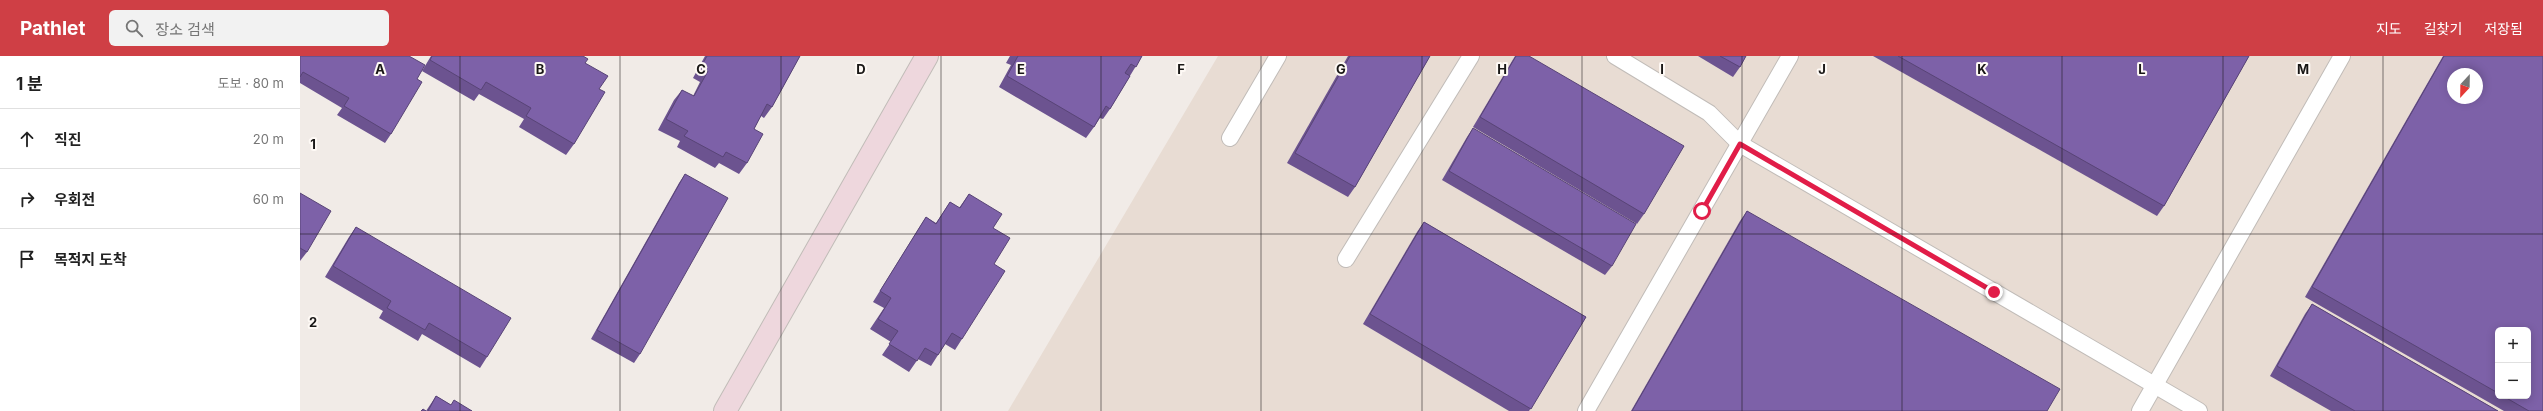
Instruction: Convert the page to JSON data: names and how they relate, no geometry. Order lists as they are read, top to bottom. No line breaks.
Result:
{"north":"bottom","page":{"header":"Pathlet","search":"장소 검색","nav":["지도","길찾기","저장됨"],"heading":["1 분","도보 · 80 m"],"list":[["직진","20 m"],["우회전","60 m"],"목적지 도착"],"map_buttons":["+","−"]},"grid":{"columns":["A","B","C","D","E","F","G","H","I","J","K","L","M"],"rows":["1","2"]}}
